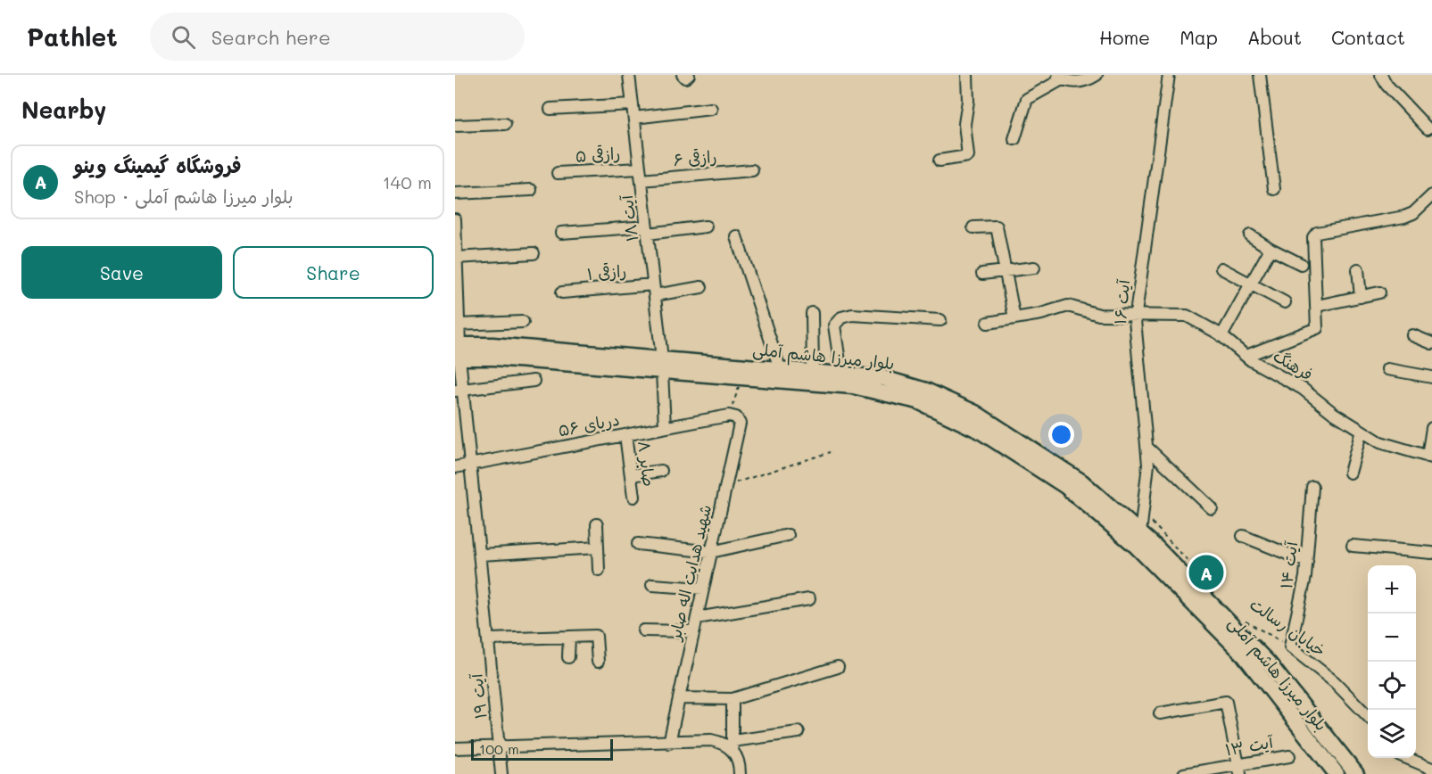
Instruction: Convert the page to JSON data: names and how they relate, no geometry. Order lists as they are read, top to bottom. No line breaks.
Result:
{"streets":{"main road":["بلوار میرزا هاشم آملی"],"street":["رازقی ۵","رازقی ۶","آیت ۱۸","رازقی ۱","آیت ۱۶","فرهنگ","دریای ۵۶","صابر ۸","آيت ۱۴","شهید هدایت اله صابر","خیابان رسالت","آیت ۱۹","آیت ۱۳"]},"crossings":[["رازقی ۵","رازقی ۶"],["رازقی ۵","آیت ۱۸"],["رازقی ۶","آیت ۱۸"],["آیت ۱۸","رازقی ۱"],["آیت ۱۸","بلوار میرزا هاشم آملی"],["آیت ۱۸","دریای ۵۶"],["آیت ۱۶","بلوار میرزا هاشم آملی"],["آیت ۱۶","فرهنگ"],["بلوار میرزا هاشم آملی","آیت ۱۹"],["دریای ۵۶","صابر ۸"],["دریای ۵۶","شهید هدایت اله صابر"],["دریای ۵۶","آیت ۱۹"],["آيت ۱۴","خیابان رسالت"]],"scale_bar":"100 m","page":{"header":"Pathlet","search":"Search here","nav":["Home","Map","About","Contact"],"heading":"Nearby","list":[{"mark":"A","name":"فروشگاه گیمینگ وینو","note":"Shop · بلوار میرزا هاشم آملی","value":"140 m"}],"buttons":["Save","Share"],"pins":"A","map_buttons":["+","−"],"scale":"100 m"}}
